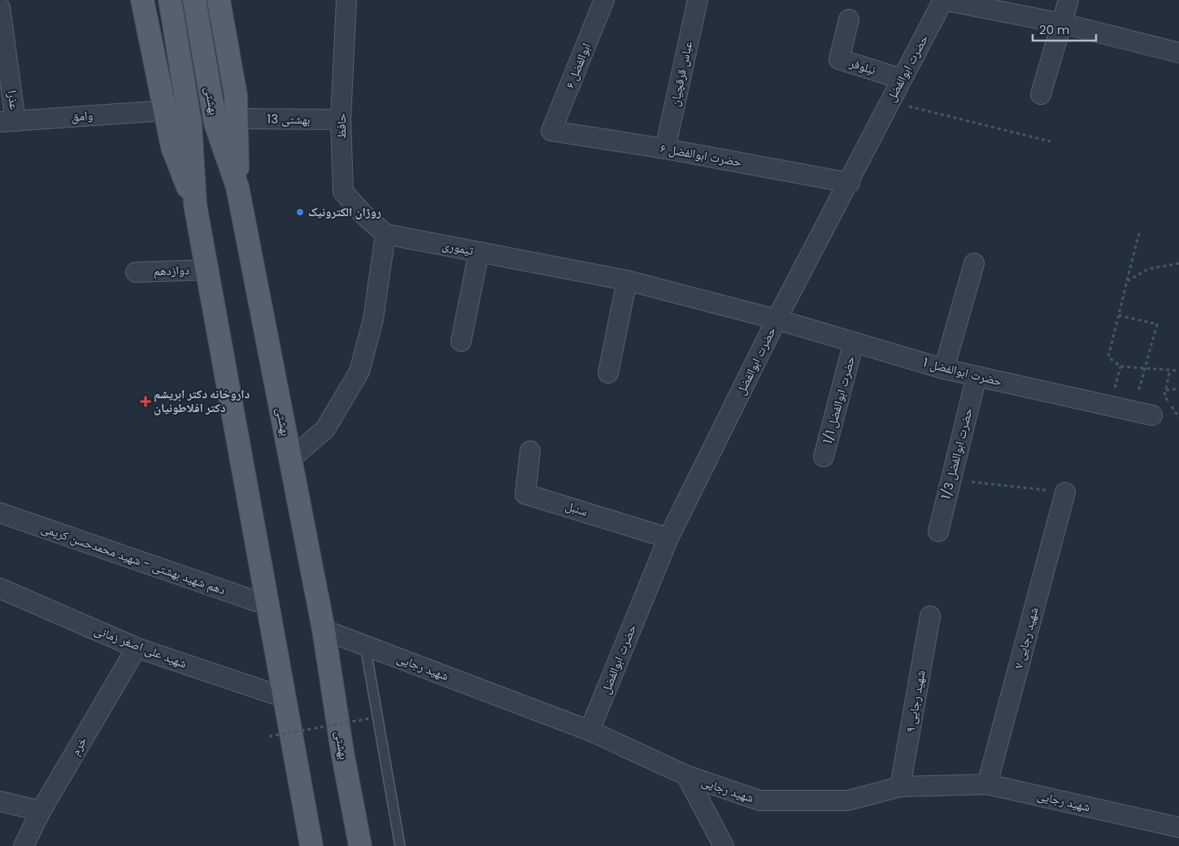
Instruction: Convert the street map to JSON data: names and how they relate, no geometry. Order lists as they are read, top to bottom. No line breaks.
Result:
{"streets":{"main road":["بهشتی"],"street":["ابوالفضل ۶","نیلوفر","حضرت ابوالفضل","عباس قرقچیان","عذرا","وامق","بهشتی 13","حافظ","حضرت ابوالفضل ۶","تیموری","دوازدهم","حضرت ابوالفضل 1","حضرت ابوالفضل 1/1","حضرت ابوالفضل 1/3","سنبل","دهم شهید بهشتی - شهید محمدحسن کریمی","شهید رجایی ۷","شهید علی اصغر زمانی","شهید رجایی","شهید رجایی ۹","خرم"]},"crossings":[["ابوالفضل ۶","حضرت ابوالفضل ۶"],["نیلوفر","حضرت ابوالفضل"],["حضرت ابوالفضل","حضرت ابوالفضل ۶"],["حضرت ابوالفضل","تیموری"],["حضرت ابوالفضل","حضرت ابوالفضل 1"],["حضرت ابوالفضل","سنبل"],["حضرت ابوالفضل","شهید رجایی"],["عباس قرقچیان","حضرت ابوالفضل ۶"],["عذرا","وامق"],["بهشتی","دوازدهم"],["بهشتی","دهم شهید بهشتی - شهید محمدحسن کریمی"],["بهشتی","شهید علی اصغر زمانی"],["بهشتی","شهید رجایی"],["بهشتی 13","حافظ"],["حافظ","تیموری"],["تیموری","حضرت ابوالفضل 1"],["حضرت ابوالفضل 1","حضرت ابوالفضل 1/1"],["حضرت ابوالفضل 1","حضرت ابوالفضل 1/3"],["شهید رجایی ۷","شهید رجایی"],["شهید علی اصغر زمانی","خرم"],["شهید رجایی","شهید رجایی ۹"]],"places":{"other":["روژان الکترونیک"],"health":["داروخانه دکتر ابریشم دکتر افلاطونیان"]},"scale_bar":"20 m"}
